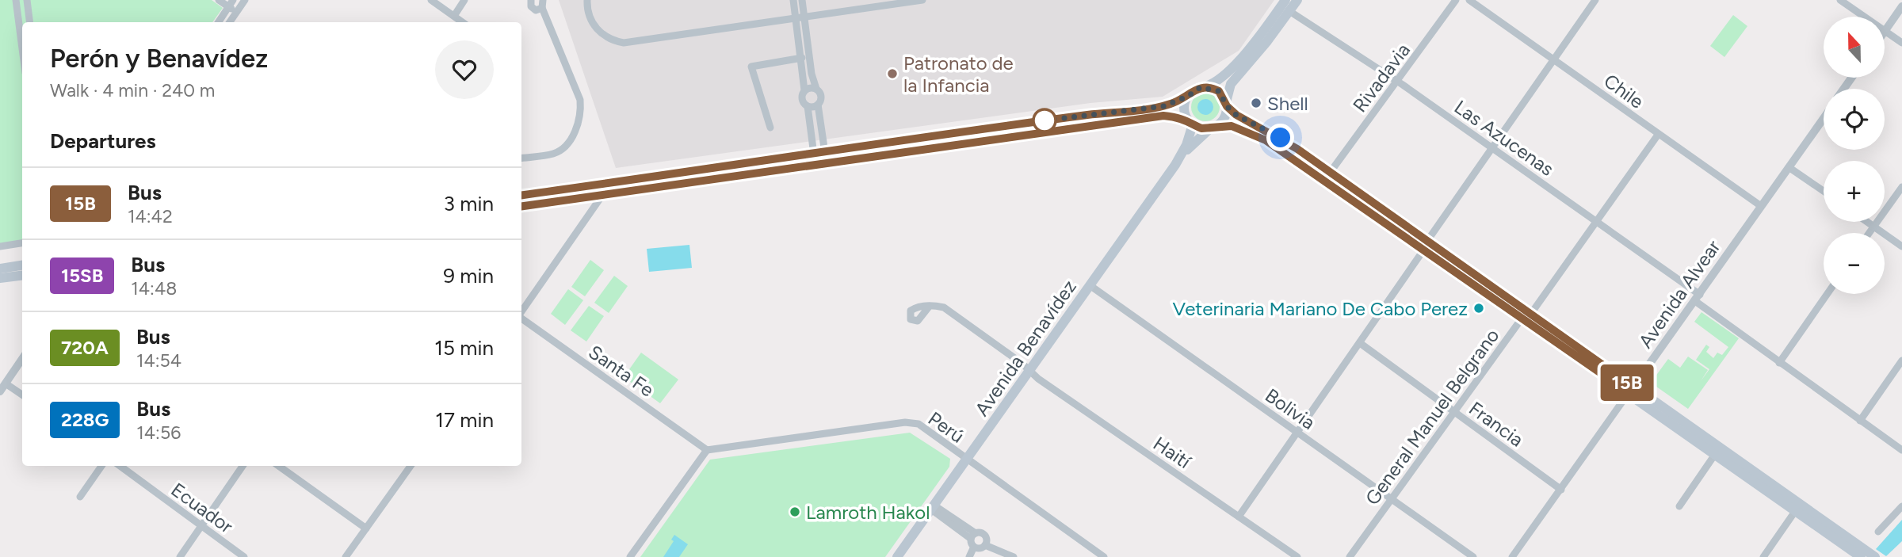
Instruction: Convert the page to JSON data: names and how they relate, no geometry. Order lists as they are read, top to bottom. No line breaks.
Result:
{"streets":{"main road":["Avenida Benavídez"],"street":["Rivadavia","Chile","Las Azucenas","Avenida Alvear","Santa Fe","Bolivia","General Manuel Belgrano","Francia","Perú","Haití","Ecuador"]},"crossings":[["Rivadavia","Las Azucenas"],["Chile","Avenida Alvear"],["Chile","General Manuel Belgrano"],["Las Azucenas","Avenida Alvear"],["Las Azucenas","General Manuel Belgrano"],["Avenida Alvear","Francia"],["Avenida Benavídez","Bolivia"],["Avenida Benavídez","Perú"],["Avenida Benavídez","Haití"],["Santa Fe","Perú"],["Bolivia","General Manuel Belgrano"],["General Manuel Belgrano","Francia"]],"places":["Patronato de la Infancia","Shell","Veterinaria Mariano De Cabo Perez","Lamroth Hakol"],"lines":["bus line 15B"],"north":"top","page":{"on_map":"15B","map_buttons":["+","−"],"heading":[["Perón y Benavídez","Walk · 4 min · 240 m"],"Departures"],"list":[{"mark":"15B","name":"Bus","note":"14:42","value":"3 min"},{"mark":"15SB","name":"Bus","note":"14:48","value":"9 min"},{"mark":"720A","name":"Bus","note":"14:54","value":"15 min"},{"mark":"228G","name":"Bus","note":"14:56","value":"17 min"}]}}
